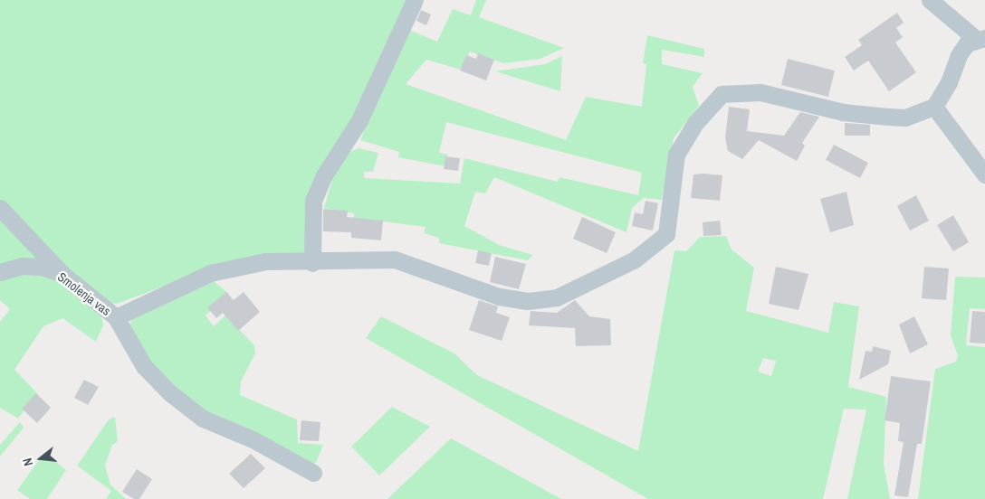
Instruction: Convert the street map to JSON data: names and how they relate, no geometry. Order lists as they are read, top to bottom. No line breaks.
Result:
{"streets":{"street":["Smolenja vas"]},"north":"left"}
